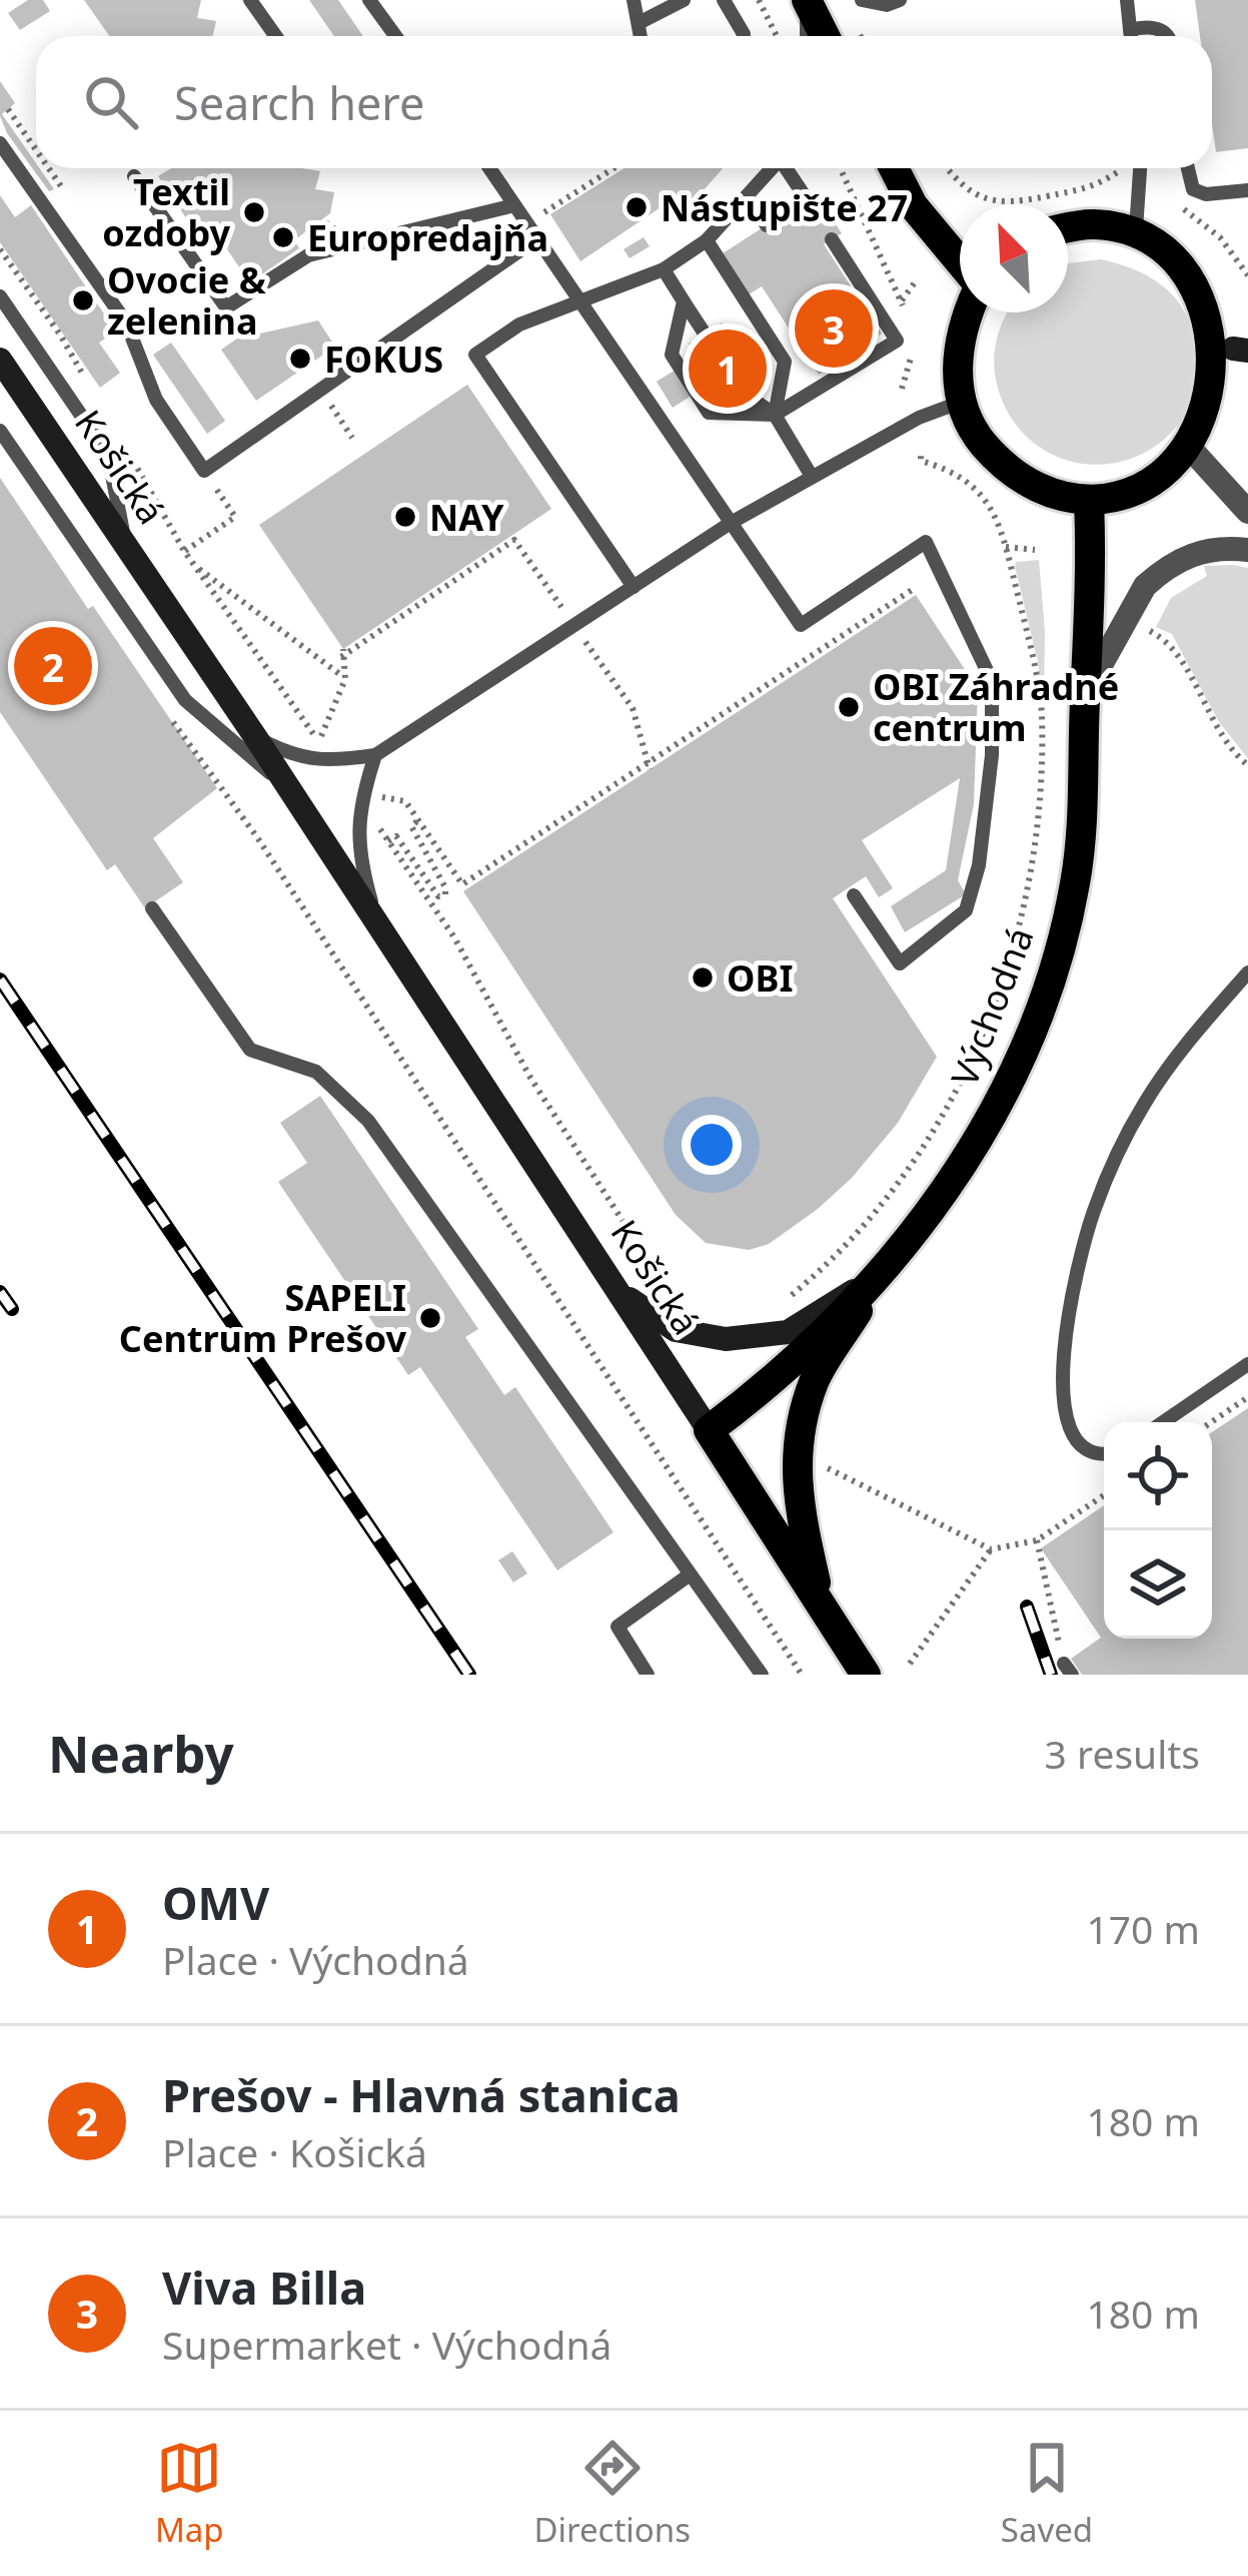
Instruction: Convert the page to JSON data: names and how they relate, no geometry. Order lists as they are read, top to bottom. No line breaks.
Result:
{"streets":{"main road":["Košická","Východná"]},"crossings":[["Košická","Východná"]],"places":["Nástupište 27","Textil ozdoby","Europredajňa","Ovocie & zelenina","FOKUS","NAY","OBI Záhradné centrum","OBI","SAPELI Centrum Prešov"],"north":"top left","page":{"search":"Search here","pins":["3","1","2"],"heading":["Nearby","3 results"],"list":[{"mark":"1","name":"OMV","note":"Place · Východná","value":"170 m"},{"mark":"2","name":"Prešov - Hlavná stanica","note":"Place · Košická","value":"180 m"},{"mark":"3","name":"Viva Billa","note":"Supermarket · Východná","value":"180 m"}],"nav":["Map","Directions","Saved"]}}
